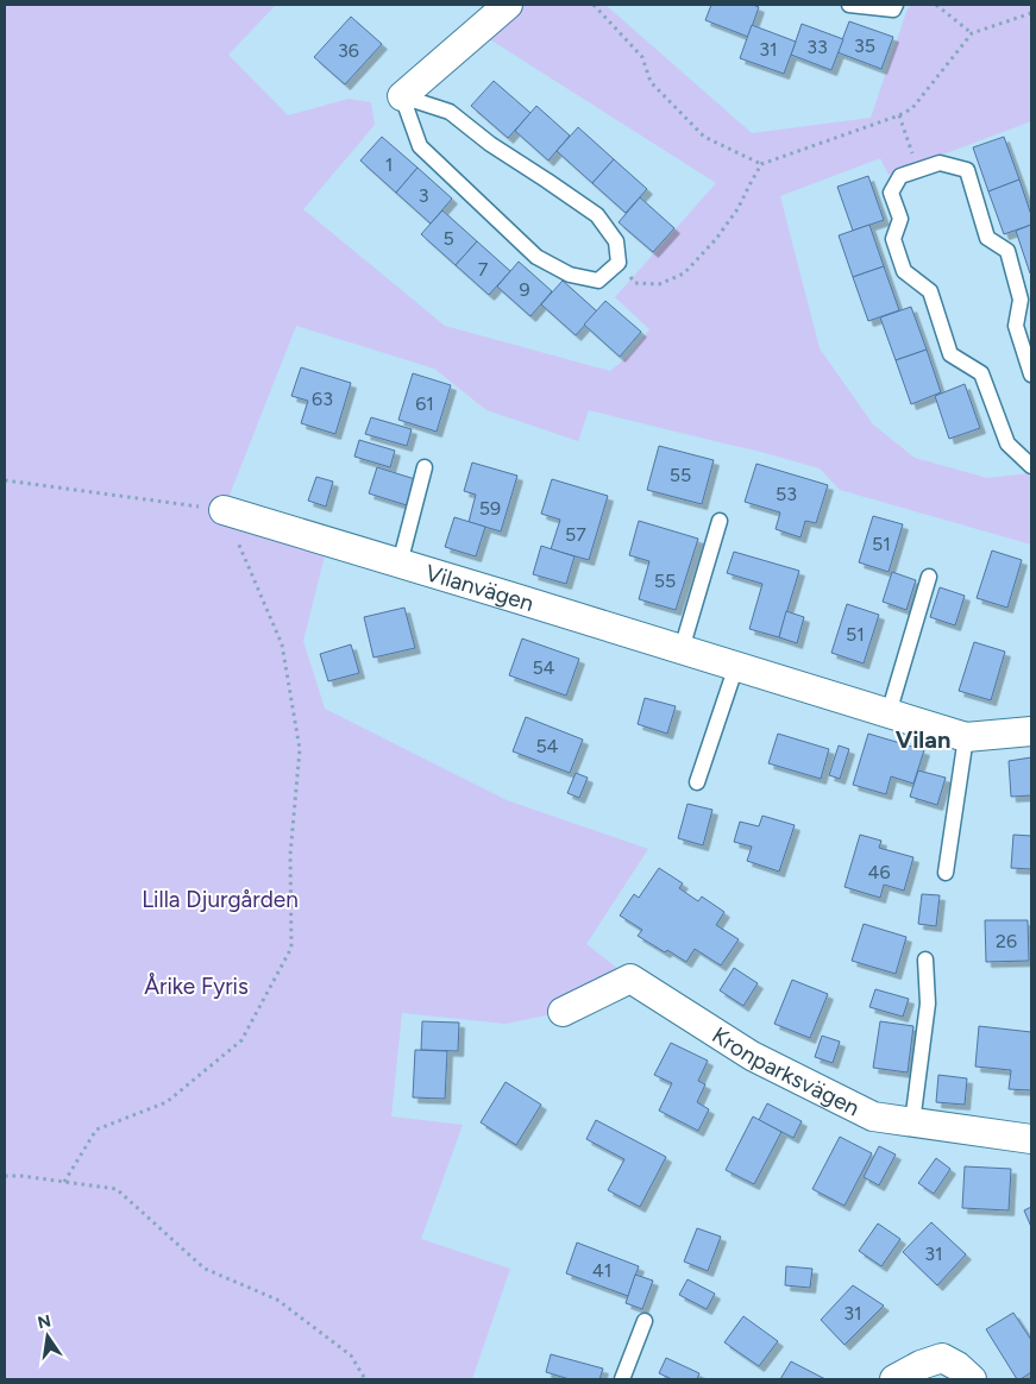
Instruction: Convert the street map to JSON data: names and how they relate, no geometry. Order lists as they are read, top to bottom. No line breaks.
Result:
{"streets":{"street":["Vilanvägen","Kronparksvägen"]},"districts":["Vilan"],"parks":["Lilla Djurgården","Årike Fyris"],"house_numbers":["35","33","31","36","1","3","5","7","9","63","61","55","53","59","57","51","55","51","54","54","46","26","31","41","31"],"north":"top"}
